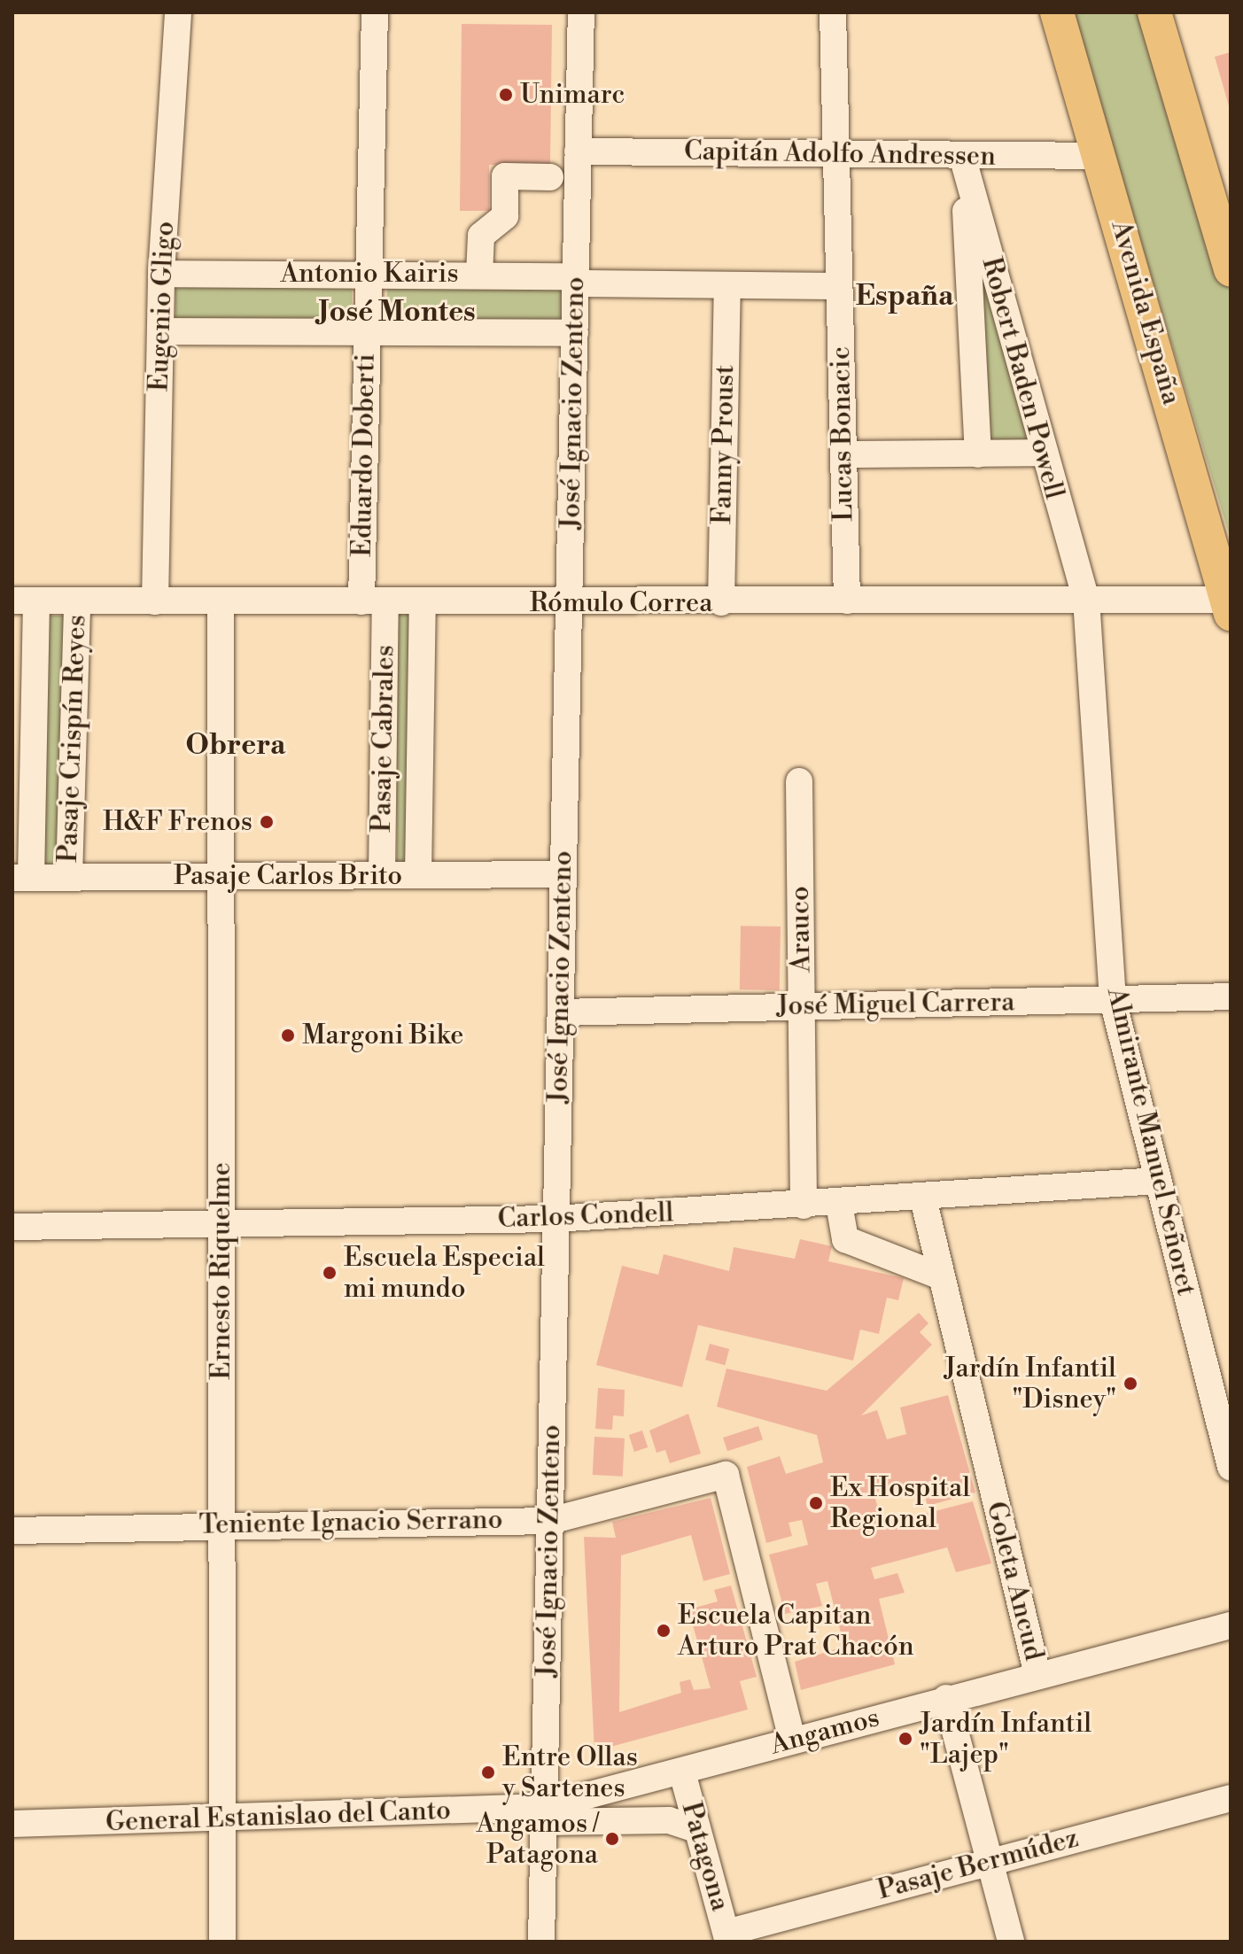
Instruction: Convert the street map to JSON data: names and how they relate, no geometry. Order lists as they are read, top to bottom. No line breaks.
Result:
{"streets":{"main road":["Avenida España"],"street":["Capitán Adolfo Andressen","Antonio Kairis","Eugenio Gligo","Robert Baden Powell","José Ignacio Zenteno","Lucas Bonacic","Fanny Proust","Eduardo Doberti","Rómulo Correa","Pasaje Crispín Reyes","Pasaje Cabrales","Pasaje Carlos Brito","Arauco","José Miguel Carrera","Almirante Manuel Señoret","Carlos Condell","Ernesto Riquelme","Teniente Ignacio Serrano","Goleta Ancud","Angamos","General Estanislao del Canto","Patagona","Pasaje Bermúdez"]},"crossings":[["Capitán Adolfo Andressen","Avenida España"],["Capitán Adolfo Andressen","Robert Baden Powell"],["Capitán Adolfo Andressen","José Ignacio Zenteno"],["Capitán Adolfo Andressen","Lucas Bonacic"],["Antonio Kairis","Eugenio Gligo"],["Antonio Kairis","José Ignacio Zenteno"],["Antonio Kairis","Lucas Bonacic"],["Antonio Kairis","Fanny Proust"],["Antonio Kairis","Eduardo Doberti"],["Eugenio Gligo","Rómulo Correa"],["Avenida España","Rómulo Correa"],["Robert Baden Powell","Rómulo Correa"],["Robert Baden Powell","Almirante Manuel Señoret"],["José Ignacio Zenteno","Rómulo Correa"],["José Ignacio Zenteno","Pasaje Carlos Brito"],["José Ignacio Zenteno","José Miguel Carrera"],["José Ignacio Zenteno","Carlos Condell"],["José Ignacio Zenteno","Teniente Ignacio Serrano"],["José Ignacio Zenteno","Angamos"],["José Ignacio Zenteno","General Estanislao del Canto"],["Lucas Bonacic","Rómulo Correa"],["Fanny Proust","Rómulo Correa"],["Eduardo Doberti","Rómulo Correa"],["Eduardo Doberti","Pasaje Cabrales"],["Rómulo Correa","Pasaje Crispín Reyes"],["Rómulo Correa","Pasaje Cabrales"],["Rómulo Correa","Almirante Manuel Señoret"],["Rómulo Correa","Ernesto Riquelme"],["Pasaje Crispín Reyes","Pasaje Carlos Brito"],["Pasaje Cabrales","Pasaje Carlos Brito"],["Pasaje Carlos Brito","Ernesto Riquelme"],["Arauco","José Miguel Carrera"],["Arauco","Carlos Condell"],["José Miguel Carrera","Almirante Manuel Señoret"],["Almirante Manuel Señoret","Carlos Condell"],["Carlos Condell","Ernesto Riquelme"],["Carlos Condell","Goleta Ancud"],["Ernesto Riquelme","Teniente Ignacio Serrano"],["Ernesto Riquelme","General Estanislao del Canto"],["Teniente Ignacio Serrano","Angamos"],["Goleta Ancud","Angamos"],["Angamos","General Estanislao del Canto"],["Angamos","Patagona"],["Patagona","Pasaje Bermúdez"]],"districts":["España","José Montes","Obrera"],"places":["Unimarc","H&F Frenos","Margoni Bike","Escuela Especial mi mundo","Jardín Infantil \"Disney\"","Ex Hospital Regional","Escuela Capitan Arturo Prat Chacón","Jardín Infantil \"Lajep\"","Entre Ollas y Sartenes","Angamos / Patagona"]}
